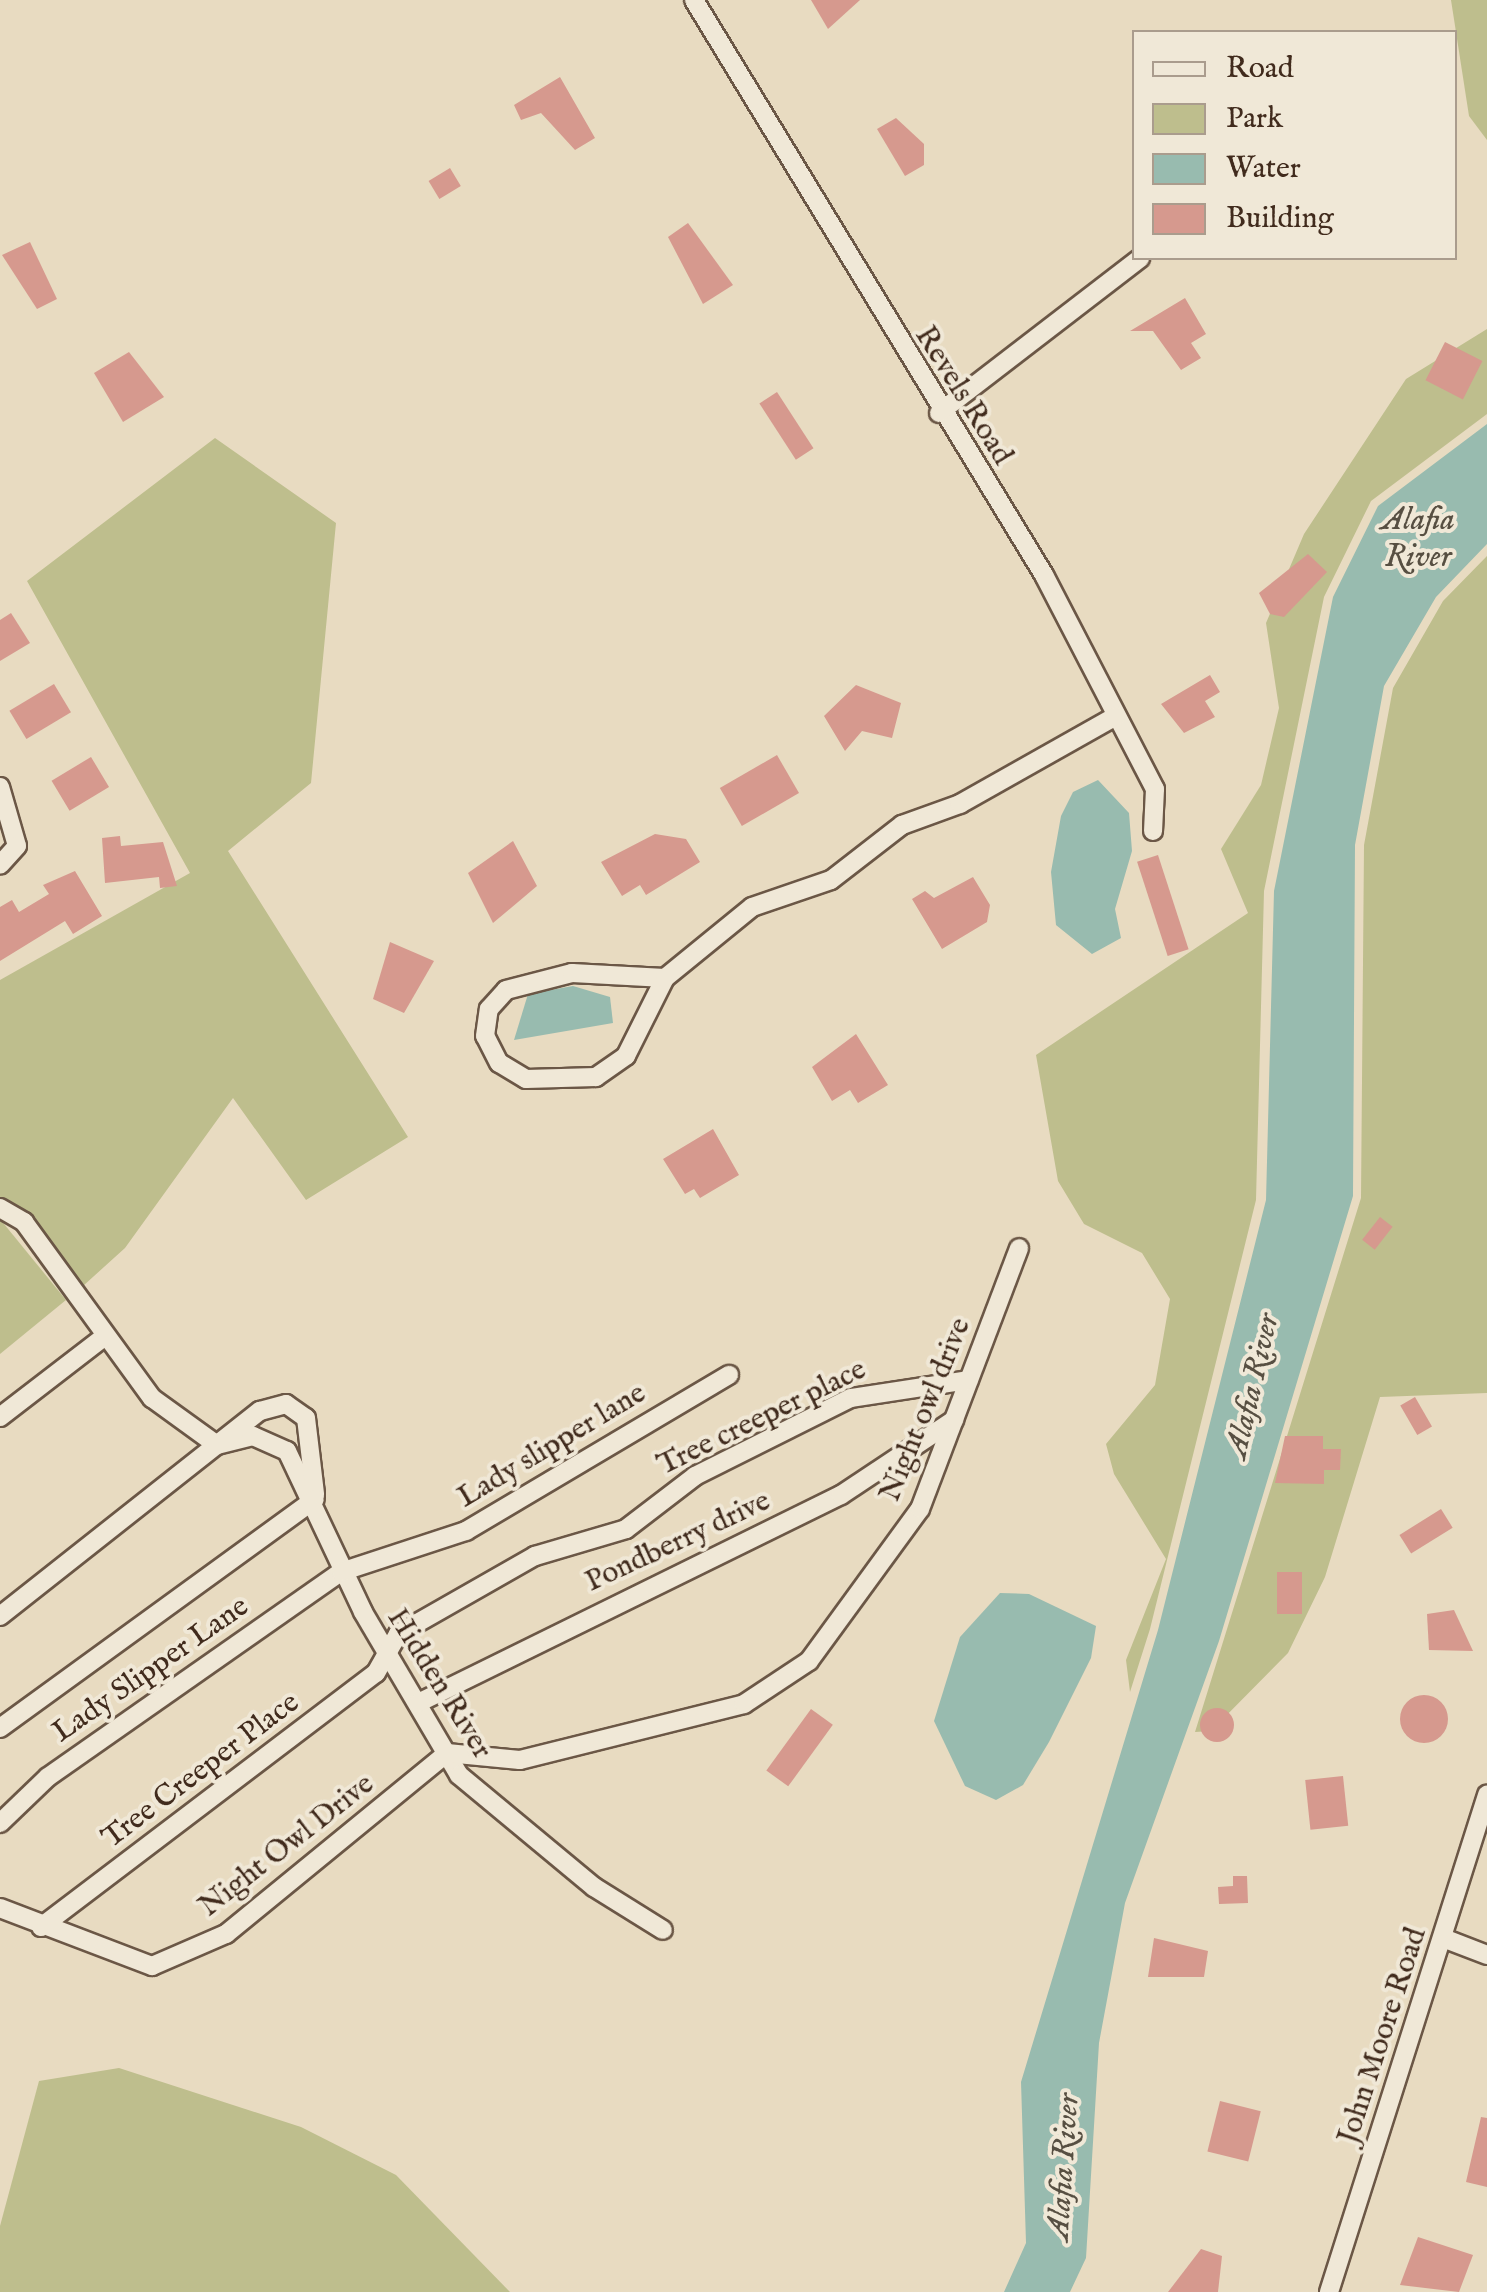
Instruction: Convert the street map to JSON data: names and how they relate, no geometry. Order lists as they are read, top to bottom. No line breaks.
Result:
{"streets":{"street":["Revels Road","Night owl drive","Tree creeper place","Lady slipper lane","Pondberry drive","Lady Slipper Lane","Hidden River","Tree Creeper Place","Night Owl Drive","John Moore Road"]},"crossings":[["Night owl drive","Tree creeper place"],["Night owl drive","Pondberry drive"],["Night owl drive","Hidden River"],["Night owl drive","Night Owl Drive"],["Tree creeper place","Hidden River"],["Tree creeper place","Tree Creeper Place"],["Lady slipper lane","Lady Slipper Lane"],["Lady slipper lane","Hidden River"],["Pondberry drive","Hidden River"],["Lady Slipper Lane","Hidden River"],["Hidden River","Tree Creeper Place"],["Hidden River","Night Owl Drive"],["Tree Creeper Place","Night Owl Drive"]],"water":["Alafia River"],"legend":["Road","Park","Water","Building"]}
